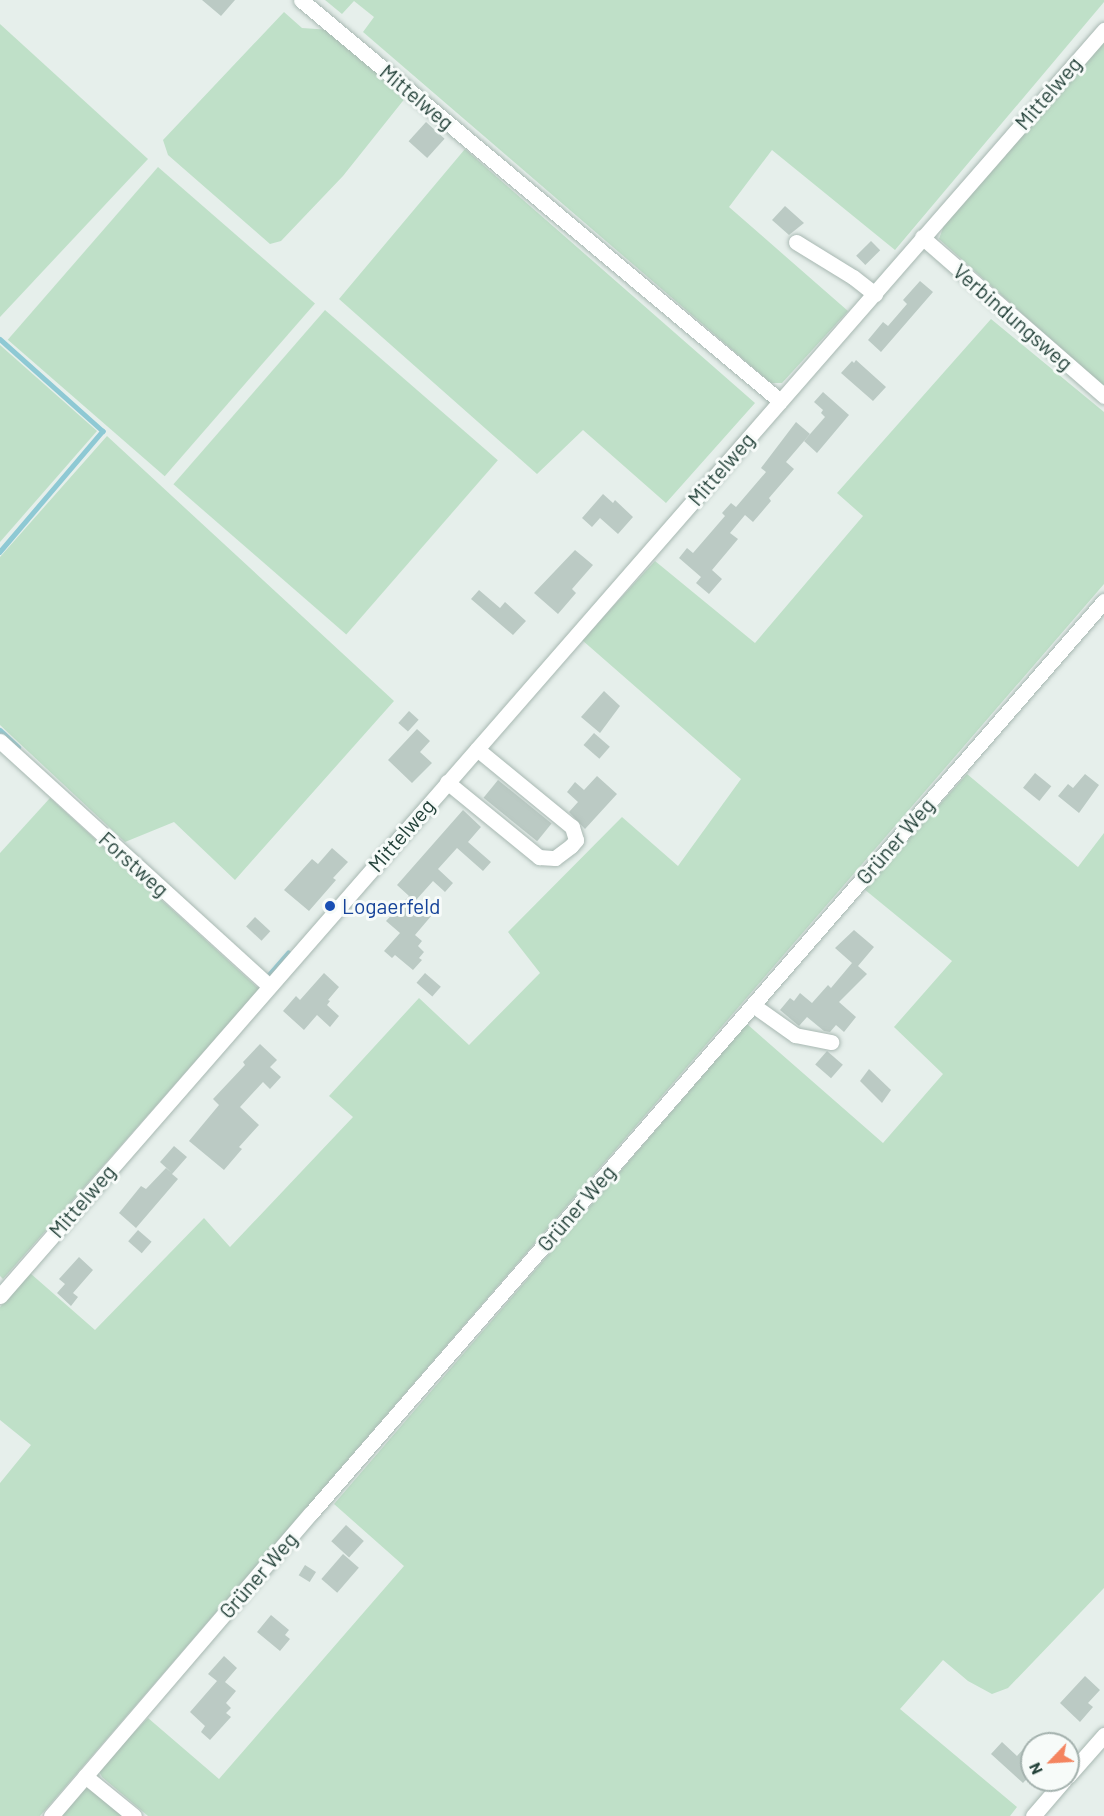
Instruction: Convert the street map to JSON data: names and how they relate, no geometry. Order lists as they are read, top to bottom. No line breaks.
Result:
{"streets":{"street":["Mittelweg","Verbindungsweg","Grüner Weg","Forstweg"]},"crossings":[["Mittelweg","Verbindungsweg"],["Mittelweg","Forstweg"]],"places":["Logaerfeld"],"north":"bottom left"}
